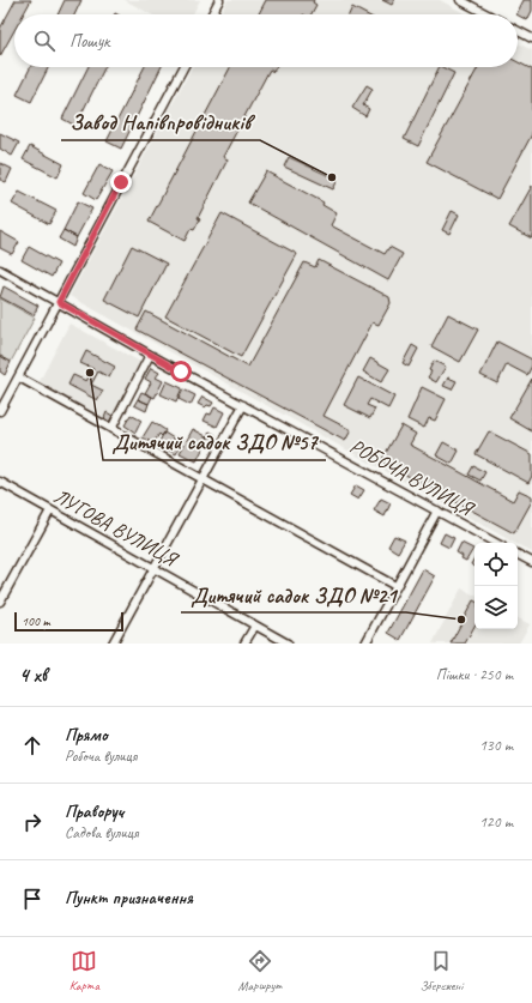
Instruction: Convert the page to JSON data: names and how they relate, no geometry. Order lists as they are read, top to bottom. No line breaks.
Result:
{"streets":{"street":["РОБОЧА ВУЛИЦЯ","ЛУГОВА ВУЛИЦЯ"]},"places":["Завод Напівпровідників","Дитячий садок ЗДО №57","Дитячий садок ЗДО №21"],"scale_bar":"100 m","page":{"search":"Пошук","scale":"100 m","heading":["4 хв","Пішки · 250 m"],"list":[["Прямо","Робоча вулиця","130 m"],["Праворуч","Садова вулиця","120 m"],"Пункт призначення"],"nav":["Карта","Маршрут","Збережені"]}}
